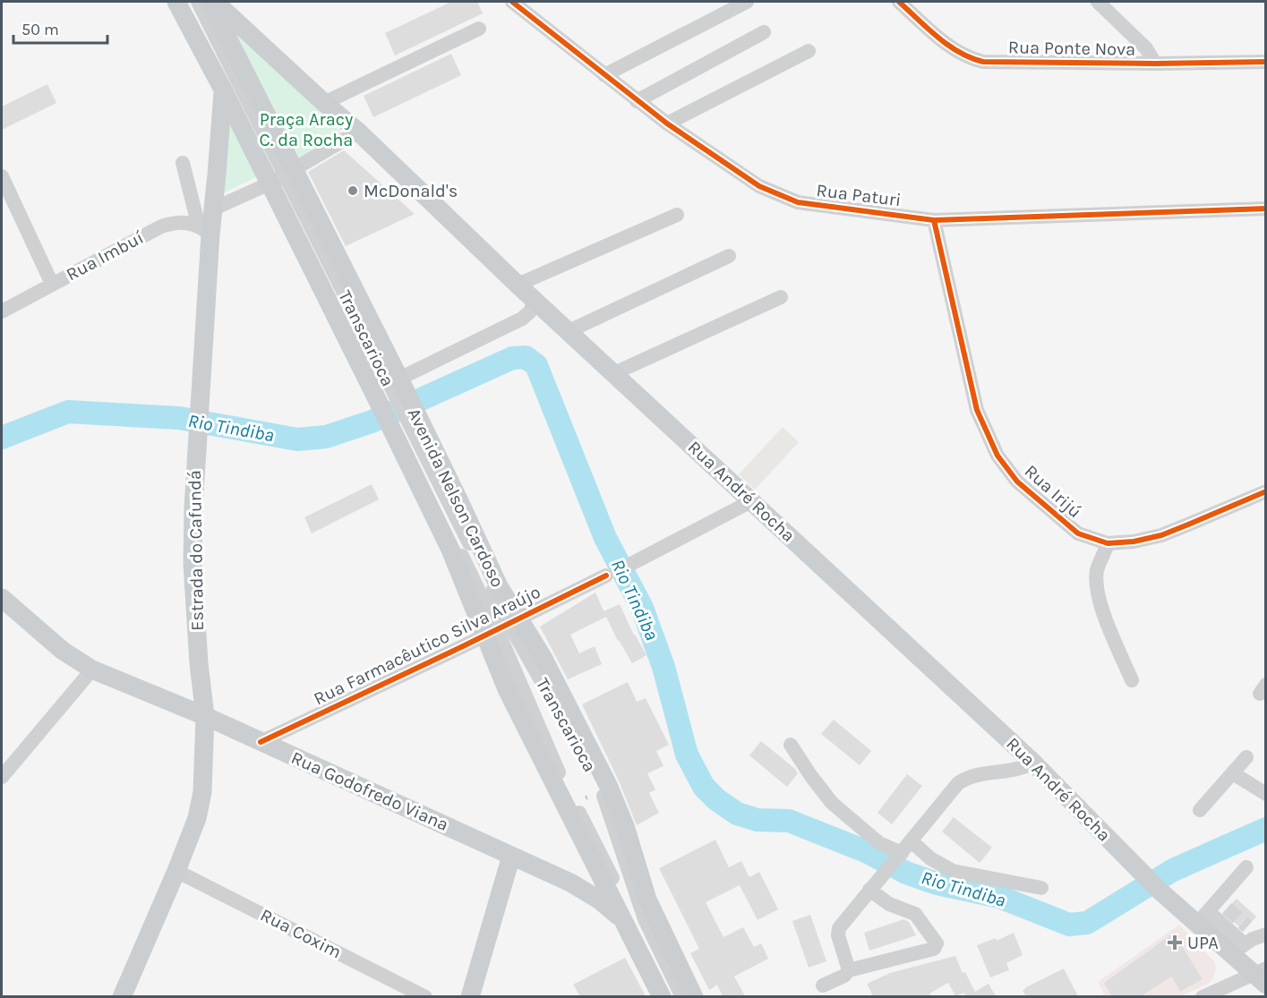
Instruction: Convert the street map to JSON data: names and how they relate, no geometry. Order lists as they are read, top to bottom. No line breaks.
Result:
{"streets":{"main road":["Rua André Rocha","Avenida Nelson Cardoso","Estrada do Cafundá","Rua Godofredo Viana"],"street":["Rua Ponte Nova","Rua Paturi","Rua Imbuí","Transcarioca","Rua Irijú","Rua Farmacêutico Silva Araújo","Rua Coxim"]},"crossings":[["Rua Paturi","Rua Irijú"],["Rua Imbuí","Estrada do Cafundá"],["Transcarioca","Avenida Nelson Cardoso"],["Transcarioca","Rua Farmacêutico Silva Araújo"],["Avenida Nelson Cardoso","Estrada do Cafundá"],["Avenida Nelson Cardoso","Rua Farmacêutico Silva Araújo"],["Avenida Nelson Cardoso","Rua Godofredo Viana"],["Estrada do Cafundá","Rua Godofredo Viana"],["Estrada do Cafundá","Rua Coxim"],["Rua Farmacêutico Silva Araújo","Rua Godofredo Viana"]],"water":["Rio Tindiba"],"parks":["Praça Aracy C. da Rocha"],"places":{"other":["McDonald's"],"health":["UPA"]},"scale_bar":"50 m"}
